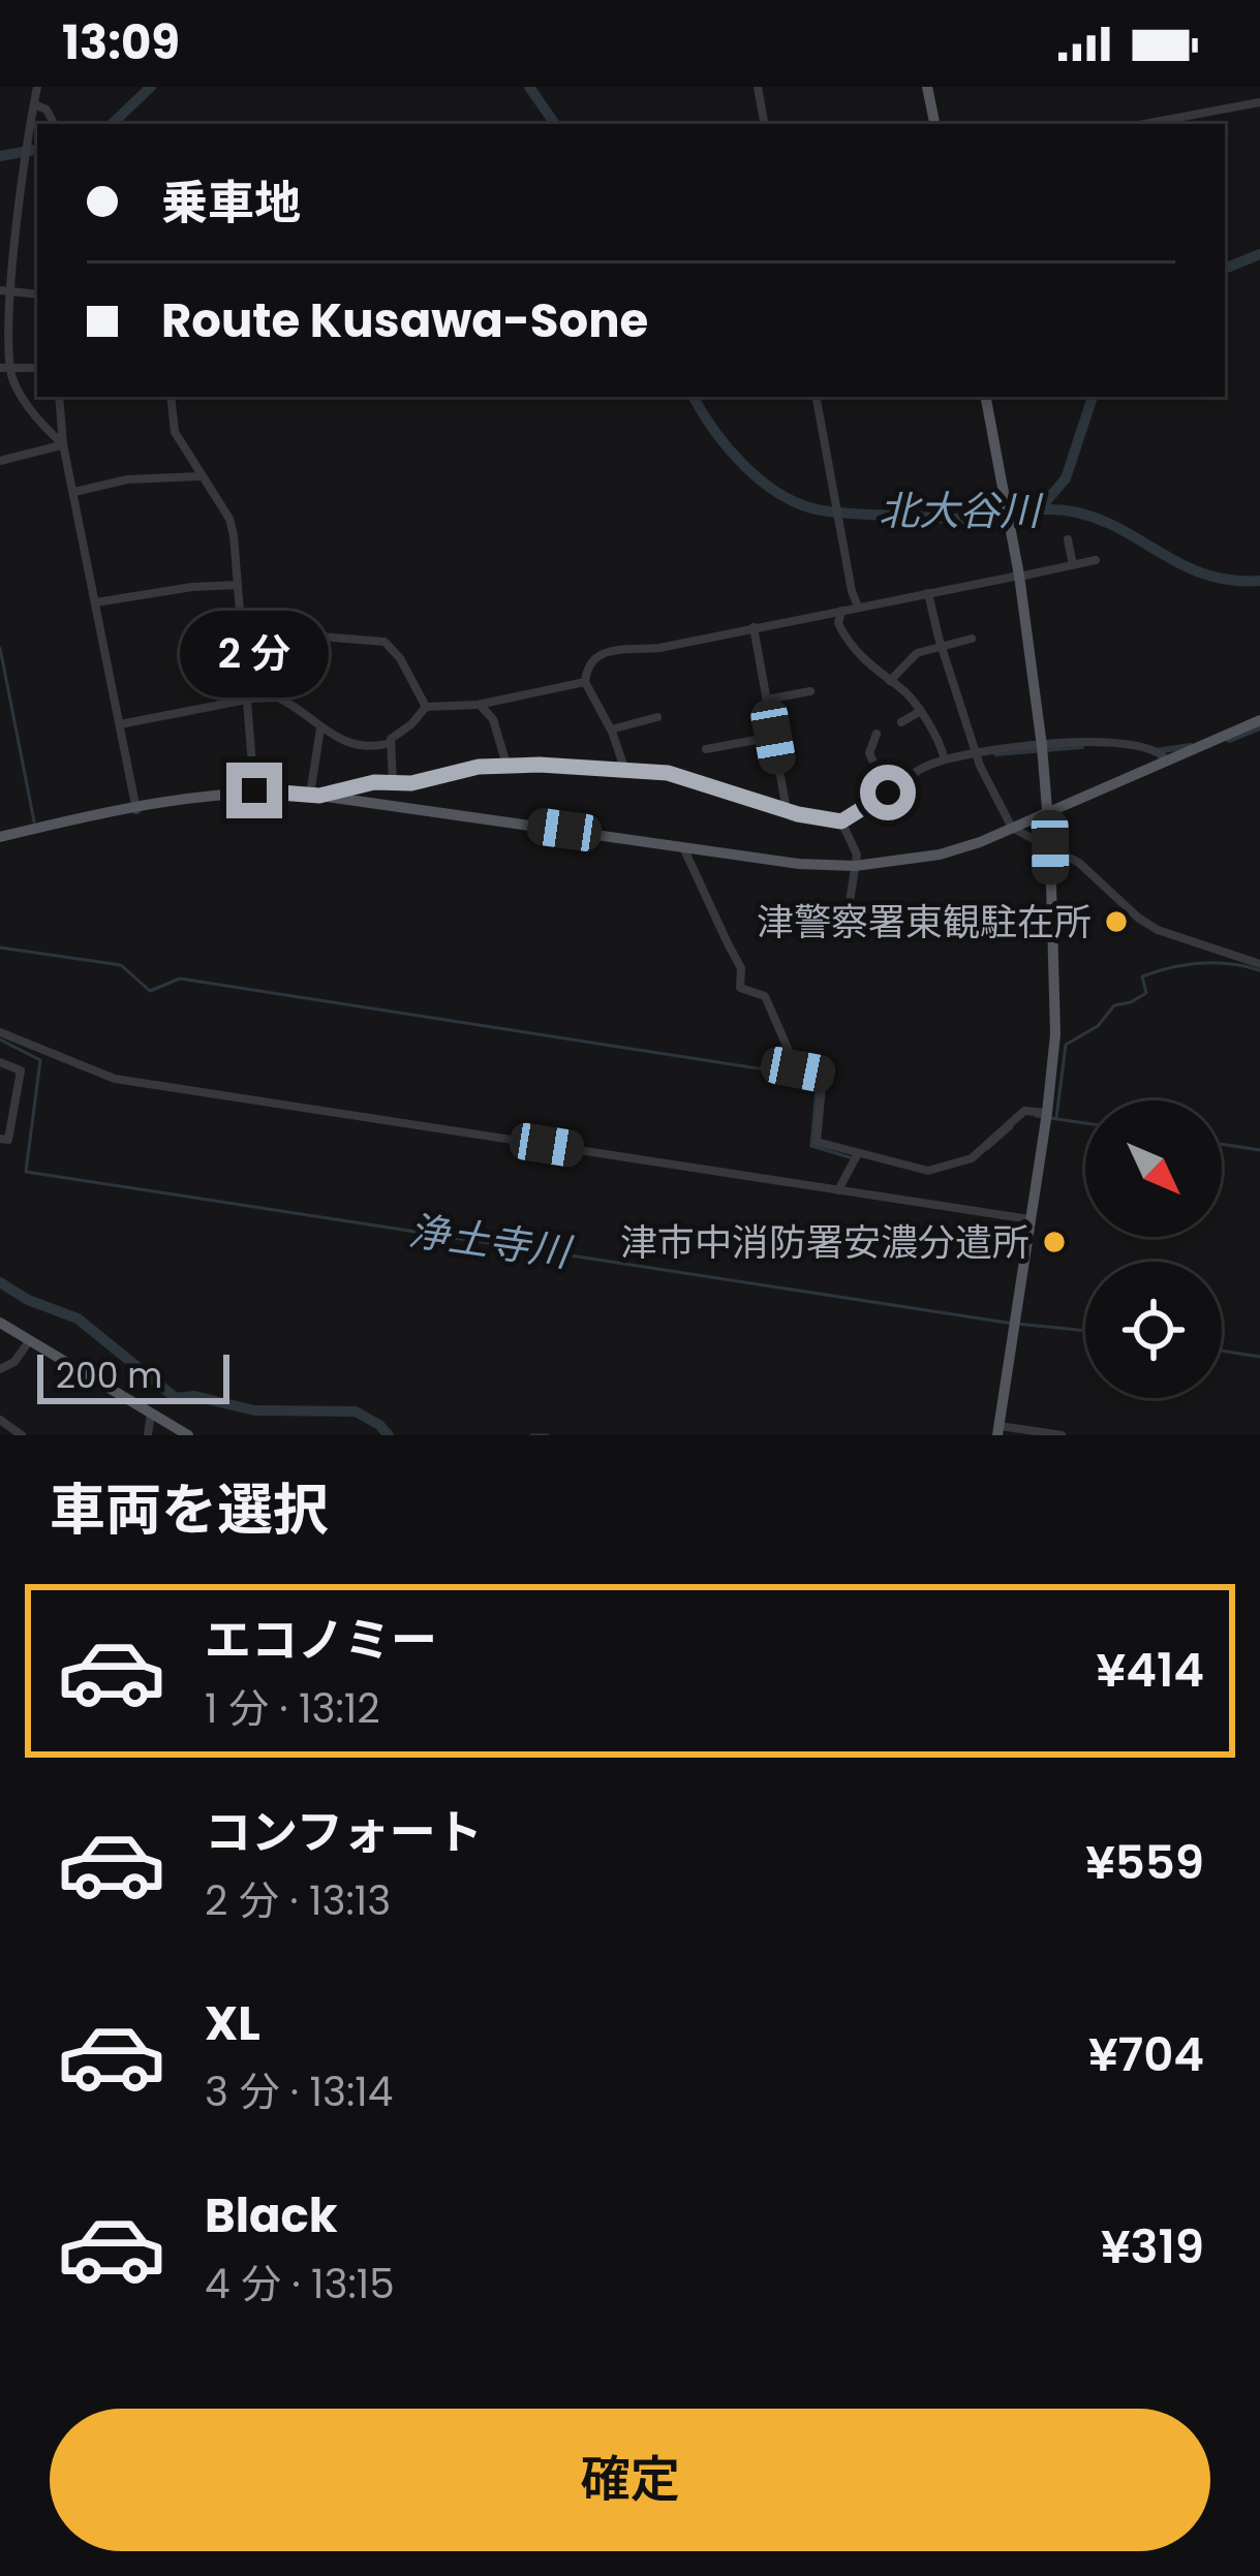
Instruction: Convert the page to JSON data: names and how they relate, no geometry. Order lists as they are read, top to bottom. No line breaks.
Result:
{"water":["北大谷川","浄土寺川"],"places":["津警察署東観駐在所","津市中消防署安濃分遣所"],"scale_bar":"200 m","north":"bottom right","page":{"status":"13:09","banner":["乗車地","Route Kusawa-Sone"],"bubble":"2 分","scale":"200 m","heading":"車両を選択","list":[{"name":"エコノミー","note":"1 分 · 13:12","value":"¥414"},{"name":"コンフォート","note":"2 分 · 13:13","value":"¥559"},{"name":"XL","note":"3 分 · 13:14","value":"¥704"},{"name":"Black","note":"4 分 · 13:15","value":"¥319"}],"buttons":"確定"}}
